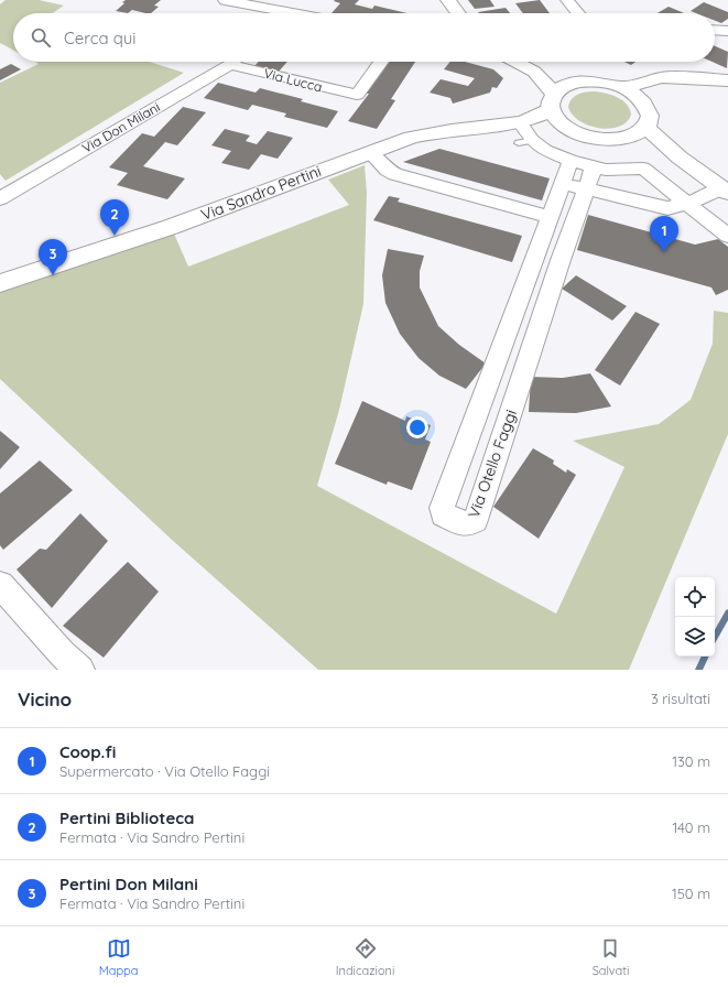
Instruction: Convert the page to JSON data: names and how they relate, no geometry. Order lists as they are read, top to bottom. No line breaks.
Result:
{"streets":{"street":["Via Lucca","Via Don Milani","Via Sandro Pertini","Via Otello Faggi"]},"page":{"search":"Cerca qui","pins":["2","1","3"],"heading":["Vicino","3 risultati"],"list":[{"mark":"1","name":"Coop.fi","note":"Supermercato · Via Otello Faggi","value":"130 m"},{"mark":"2","name":"Pertini Biblioteca","note":"Fermata · Via Sandro Pertini","value":"140 m"},{"mark":"3","name":"Pertini Don Milani","note":"Fermata · Via Sandro Pertini","value":"150 m"}],"nav":["Mappa","Indicazioni","Salvati"]}}
